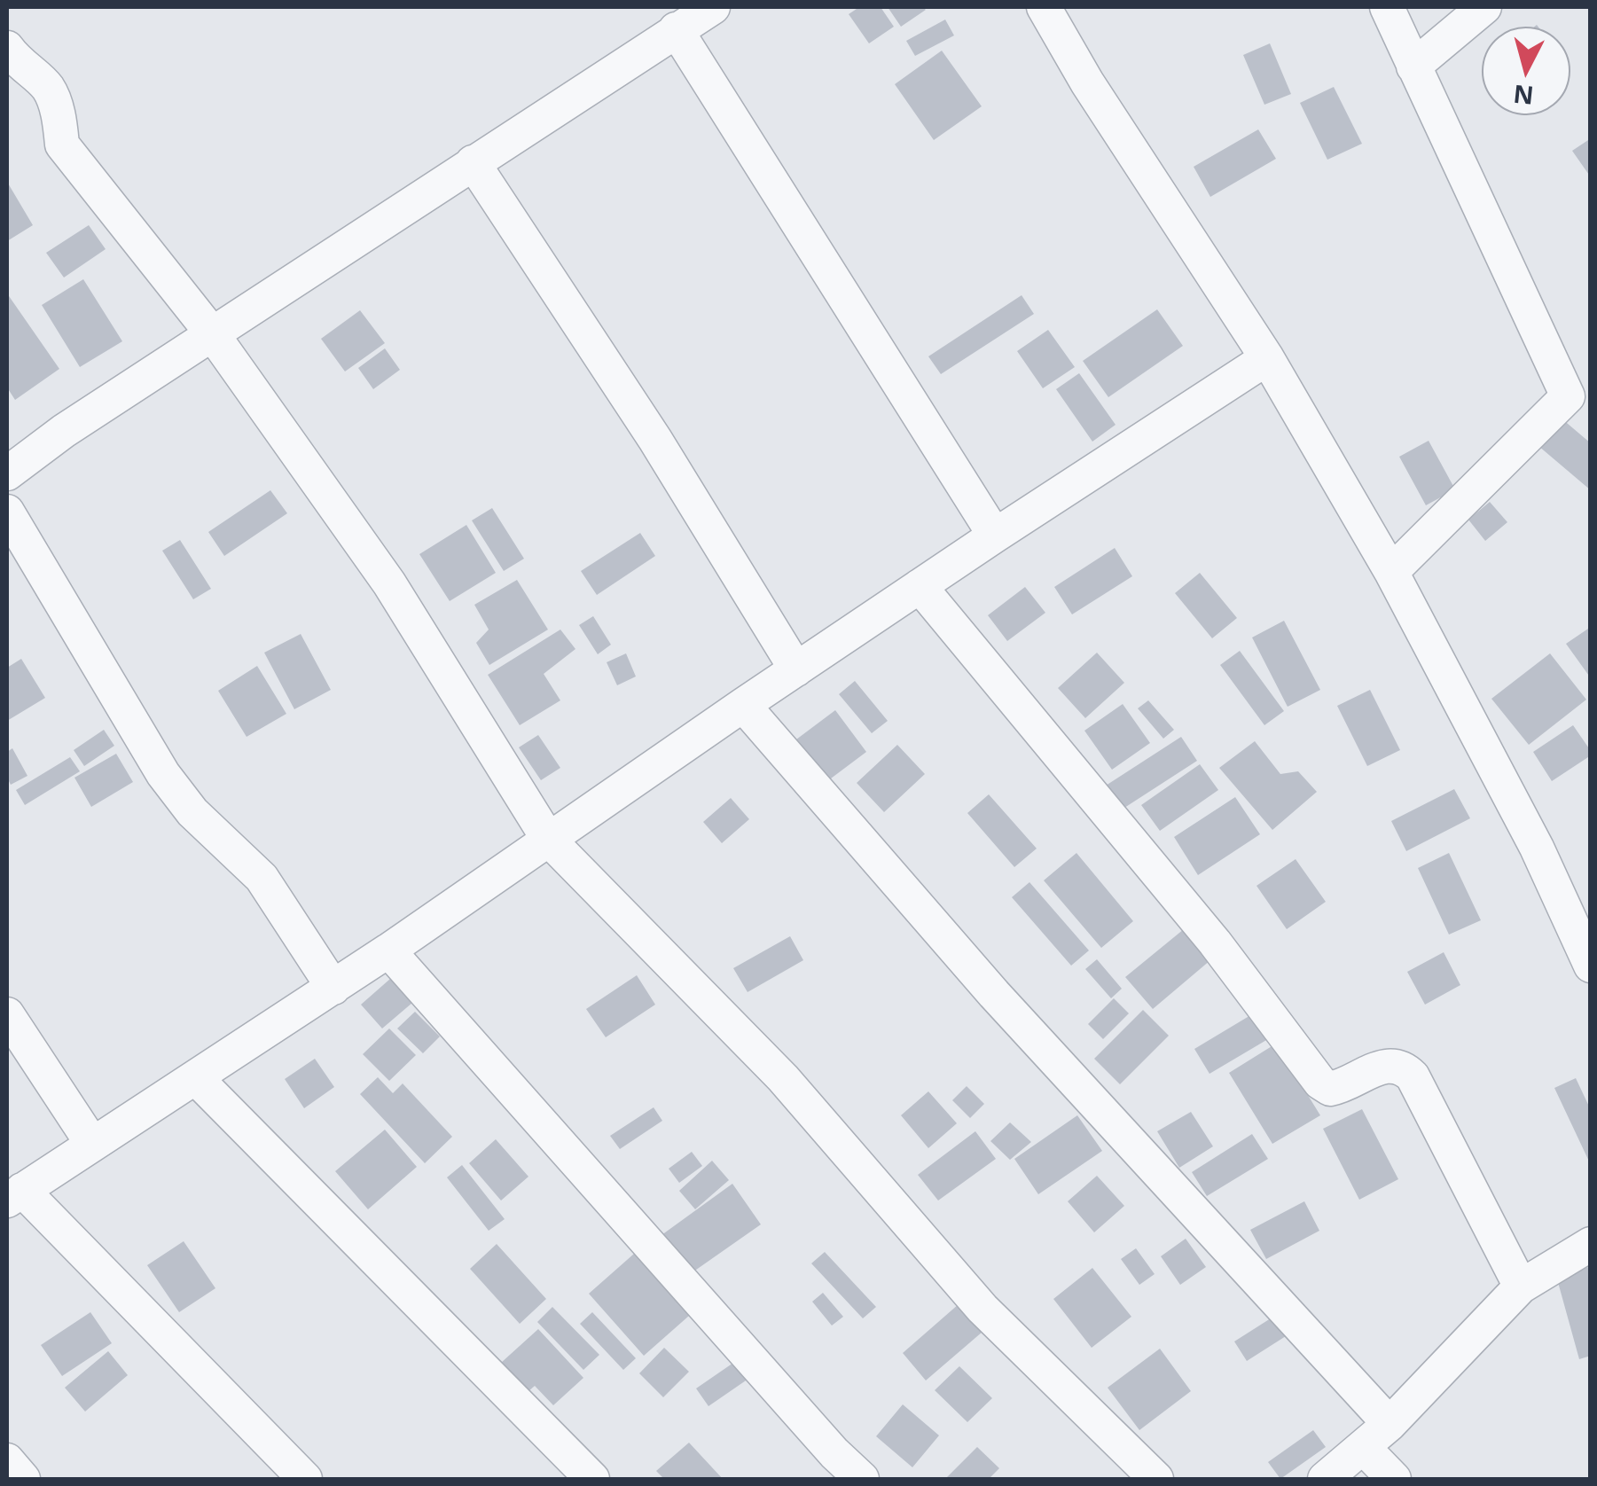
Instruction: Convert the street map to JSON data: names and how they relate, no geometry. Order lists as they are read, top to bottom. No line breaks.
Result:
{"north":"bottom"}
